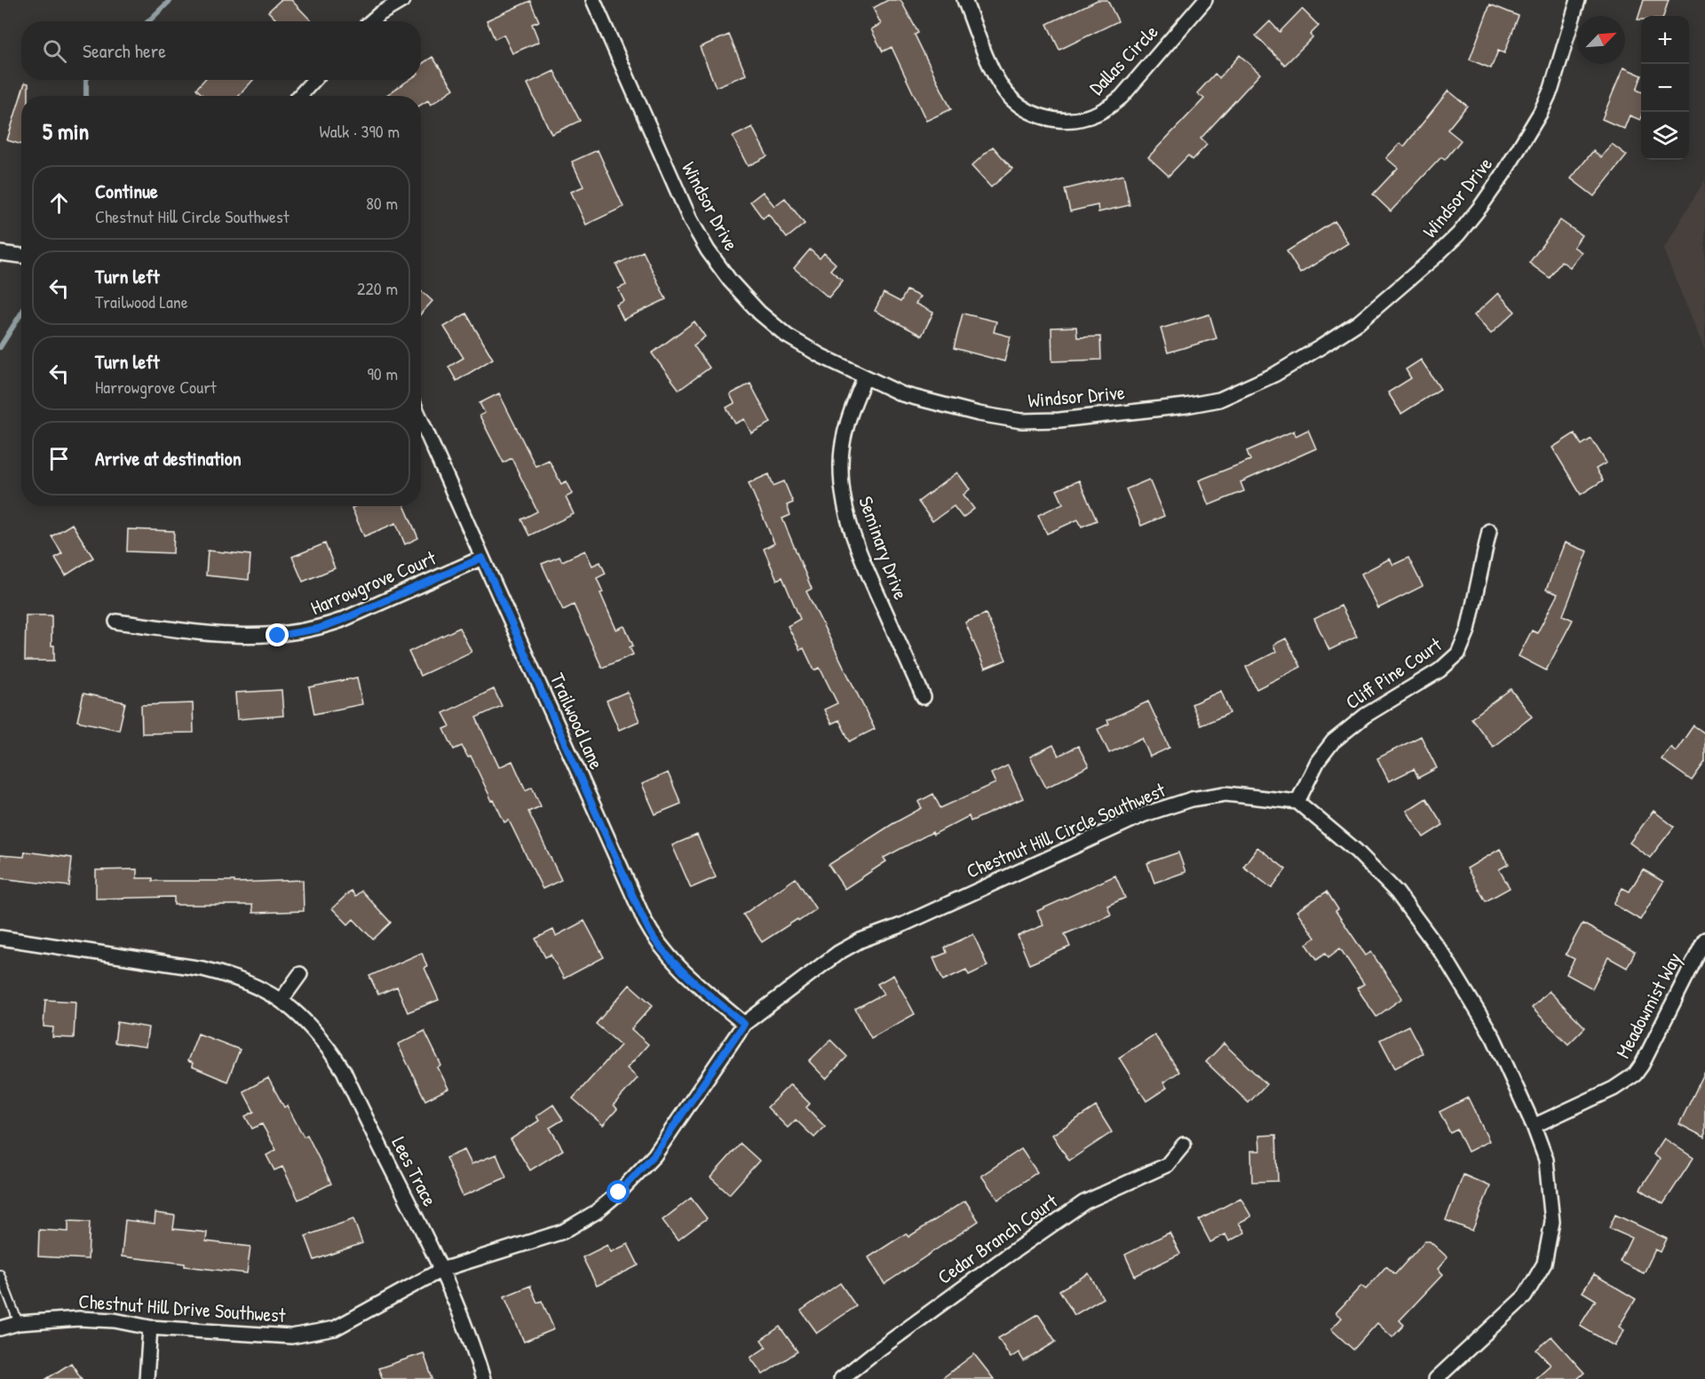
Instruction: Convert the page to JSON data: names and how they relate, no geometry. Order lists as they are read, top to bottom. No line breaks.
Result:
{"streets":{"street":["Dallas Circle","Windsor Drive","Seminary Drive","Harrowgrove Court","Cliff Pine Court","Trailwood Lane","Chestnut Hill Circle Southwest","Meadowmist Way","Lees Trace","Cedar Branch Court","Chestnut Hill Drive Southwest"]},"crossings":[["Windsor Drive","Seminary Drive"],["Harrowgrove Court","Trailwood Lane"],["Cliff Pine Court","Chestnut Hill Circle Southwest"],["Trailwood Lane","Chestnut Hill Circle Southwest"],["Chestnut Hill Circle Southwest","Lees Trace"],["Chestnut Hill Circle Southwest","Chestnut Hill Drive Southwest"],["Lees Trace","Chestnut Hill Drive Southwest"]],"north":"top right","page":{"map_buttons":["+","−"],"search":"Search here","heading":["5 min","Walk · 390 m"],"list":[["Continue","Chestnut Hill Circle Southwest","80 m"],["Turn left","Trailwood Lane","220 m"],["Turn left","Harrowgrove Court","90 m"],"Arrive at destination"]}}
